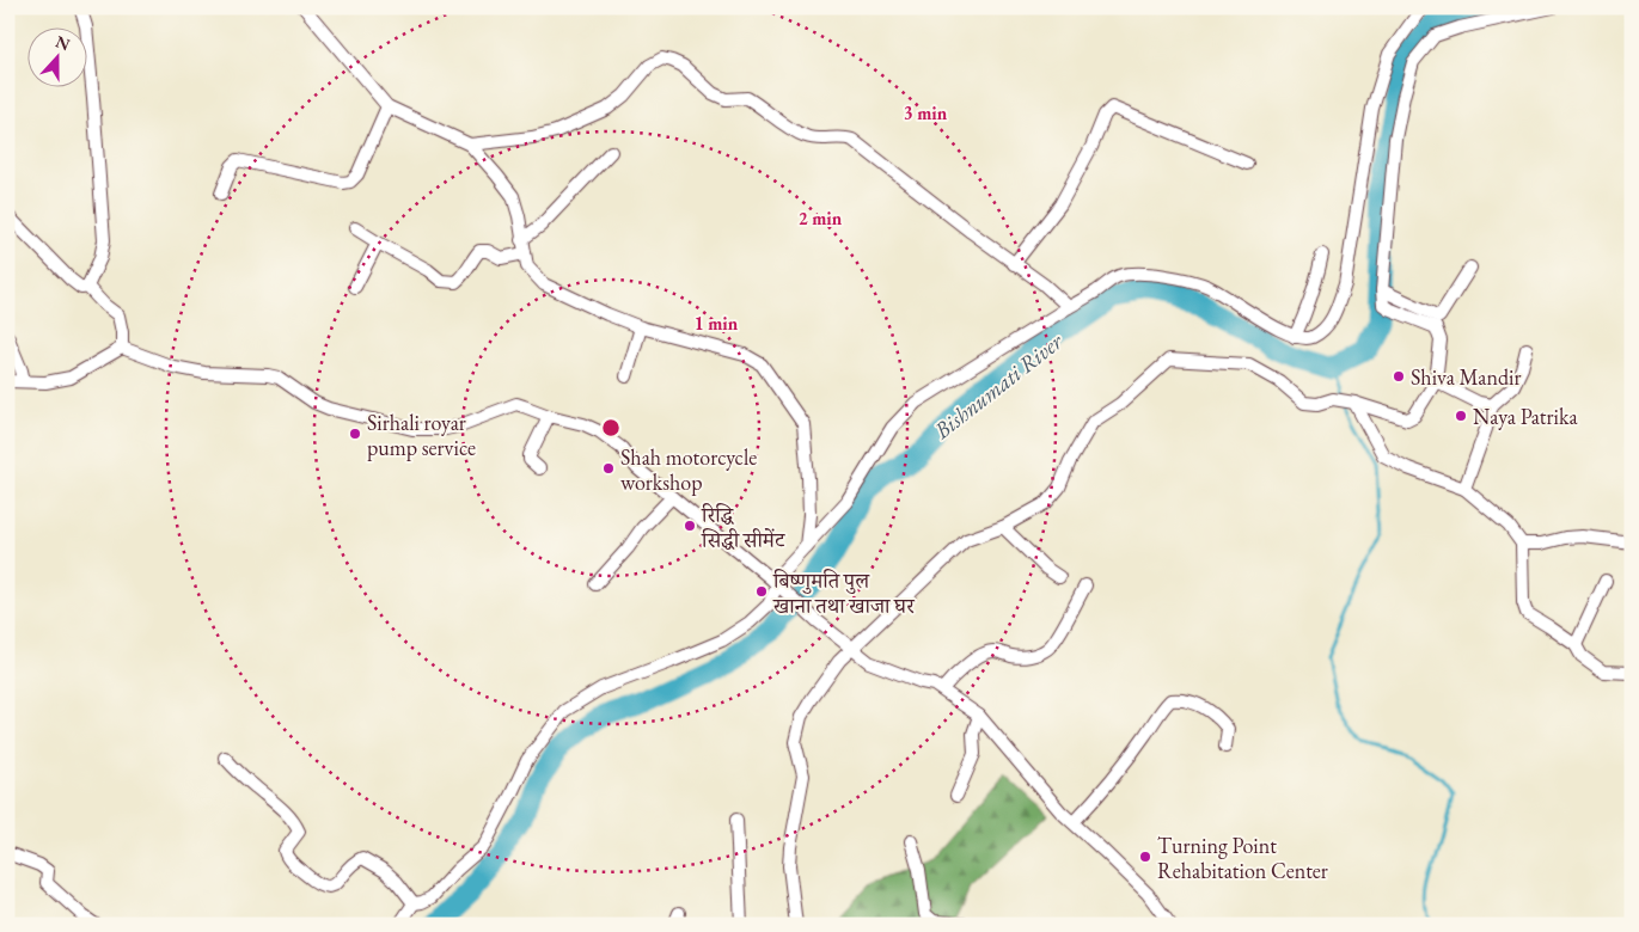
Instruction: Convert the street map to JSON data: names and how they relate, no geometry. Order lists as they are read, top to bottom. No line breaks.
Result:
{"water":["Bishnumati River"],"places":["Shiva Mandir","Naya Patrika","Sirhali royar pump service","Shah motorcycle workshop","रिद्धि सिद्धी सीमेंट","बिष्णुमति पुल खाना तथा खाजा घर","Turning Point Rehabitation Center"],"north":"top","rings":["3 min","2 min","1 min"]}
